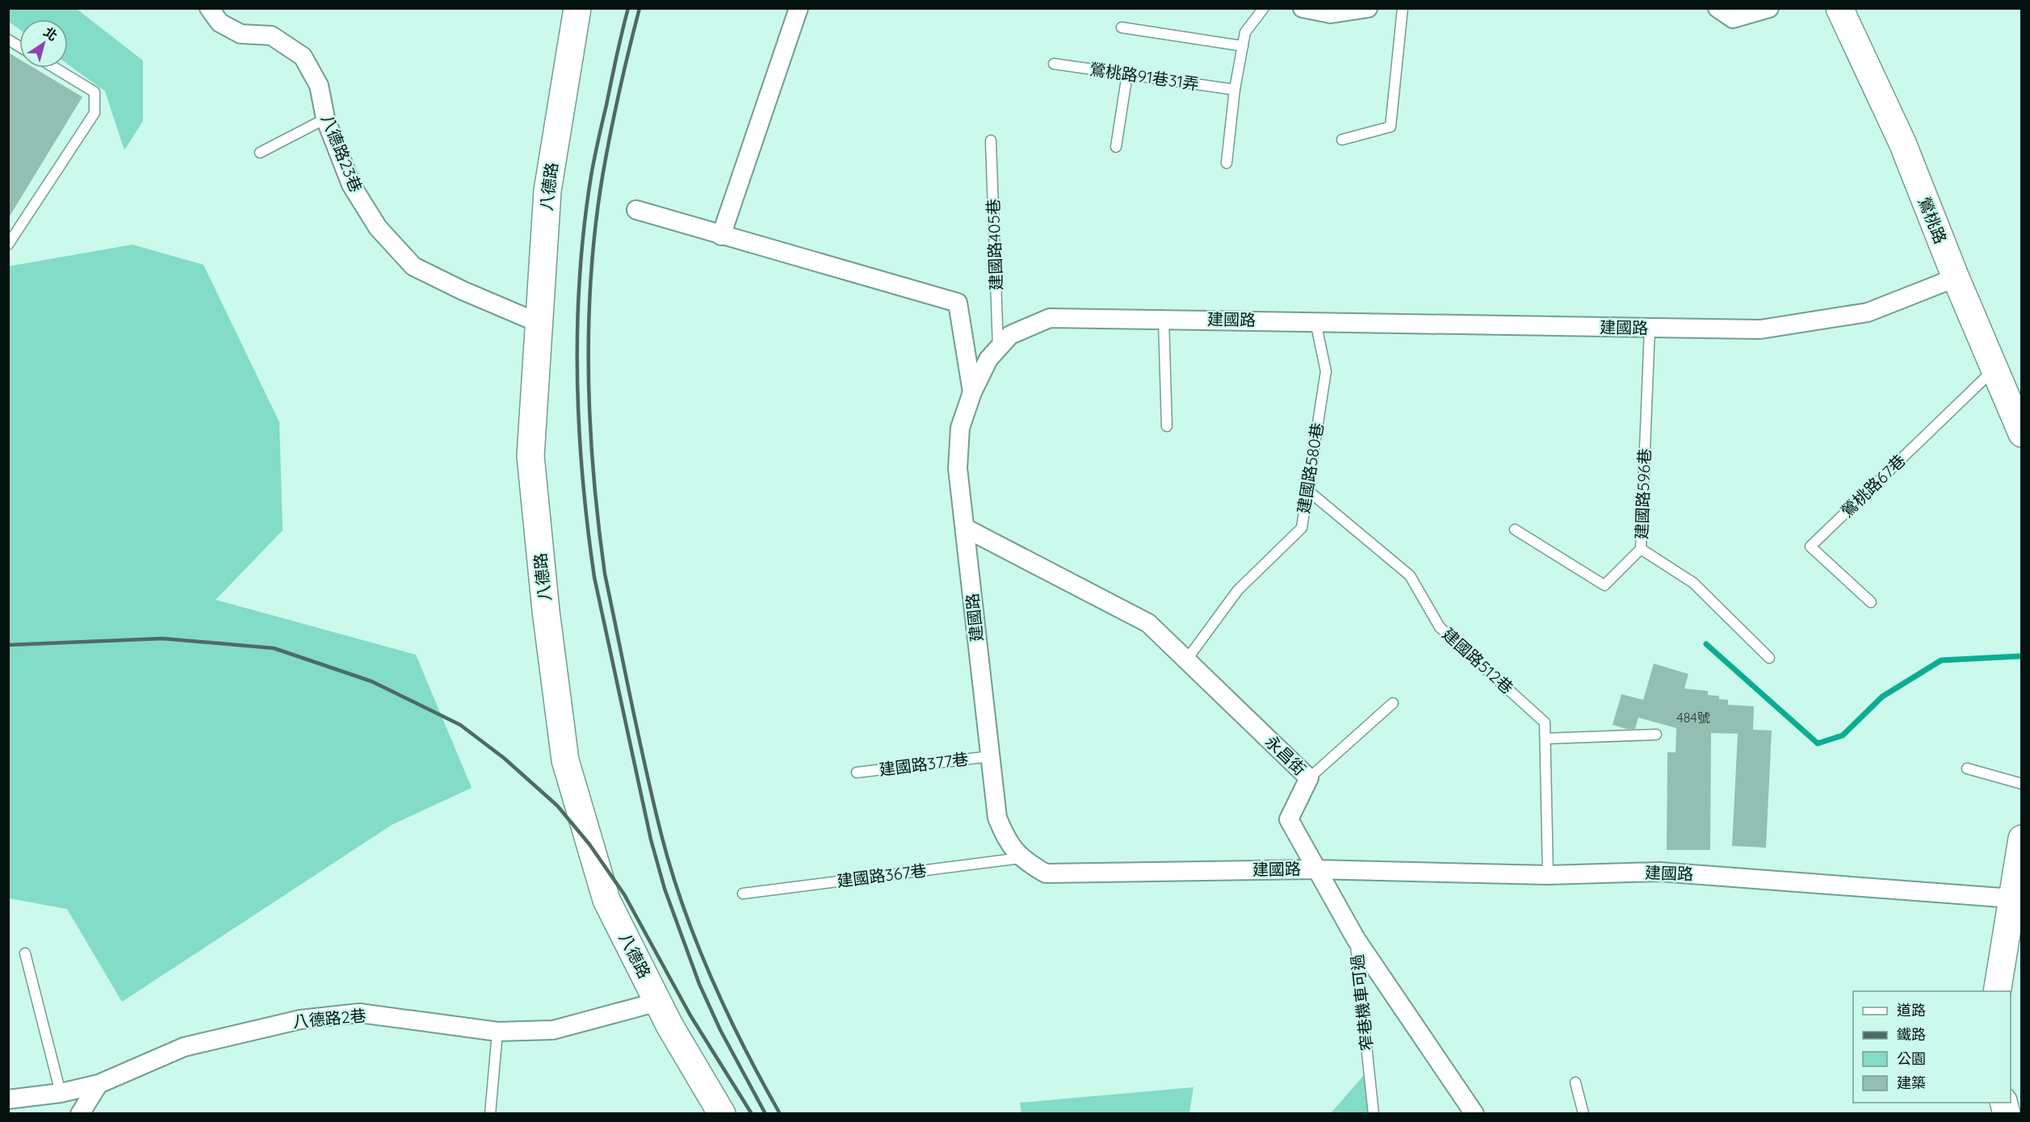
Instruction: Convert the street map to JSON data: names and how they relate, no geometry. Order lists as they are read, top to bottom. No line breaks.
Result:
{"streets":{"main road":["八德路","鶯桃路"],"street":["八德路23巷","建國路","永昌街","八德路2巷"],"lane":["鶯桃路91巷31弄","建國路405巷","建國路580巷","鶯桃路67巷","建國路596巷","建國路512巷","建國路377巷","建國路367巷","窄巷機車可過"]},"crossings":[["八德路23巷","八德路"],["八德路","八德路2巷"],["鶯桃路","建國路"],["鶯桃路","鶯桃路67巷"],["建國路405巷","建國路"],["建國路","建國路580巷"],["建國路","建國路596巷"],["建國路","建國路512巷"],["建國路","永昌街"],["建國路","建國路377巷"],["建國路","建國路367巷"],["建國路580巷","建國路512巷"],["建國路580巷","永昌街"],["永昌街","窄巷機車可過"]],"house_numbers":["484號"],"legend":["道路","鐵路","公園","建築"],"north":"top right"}
